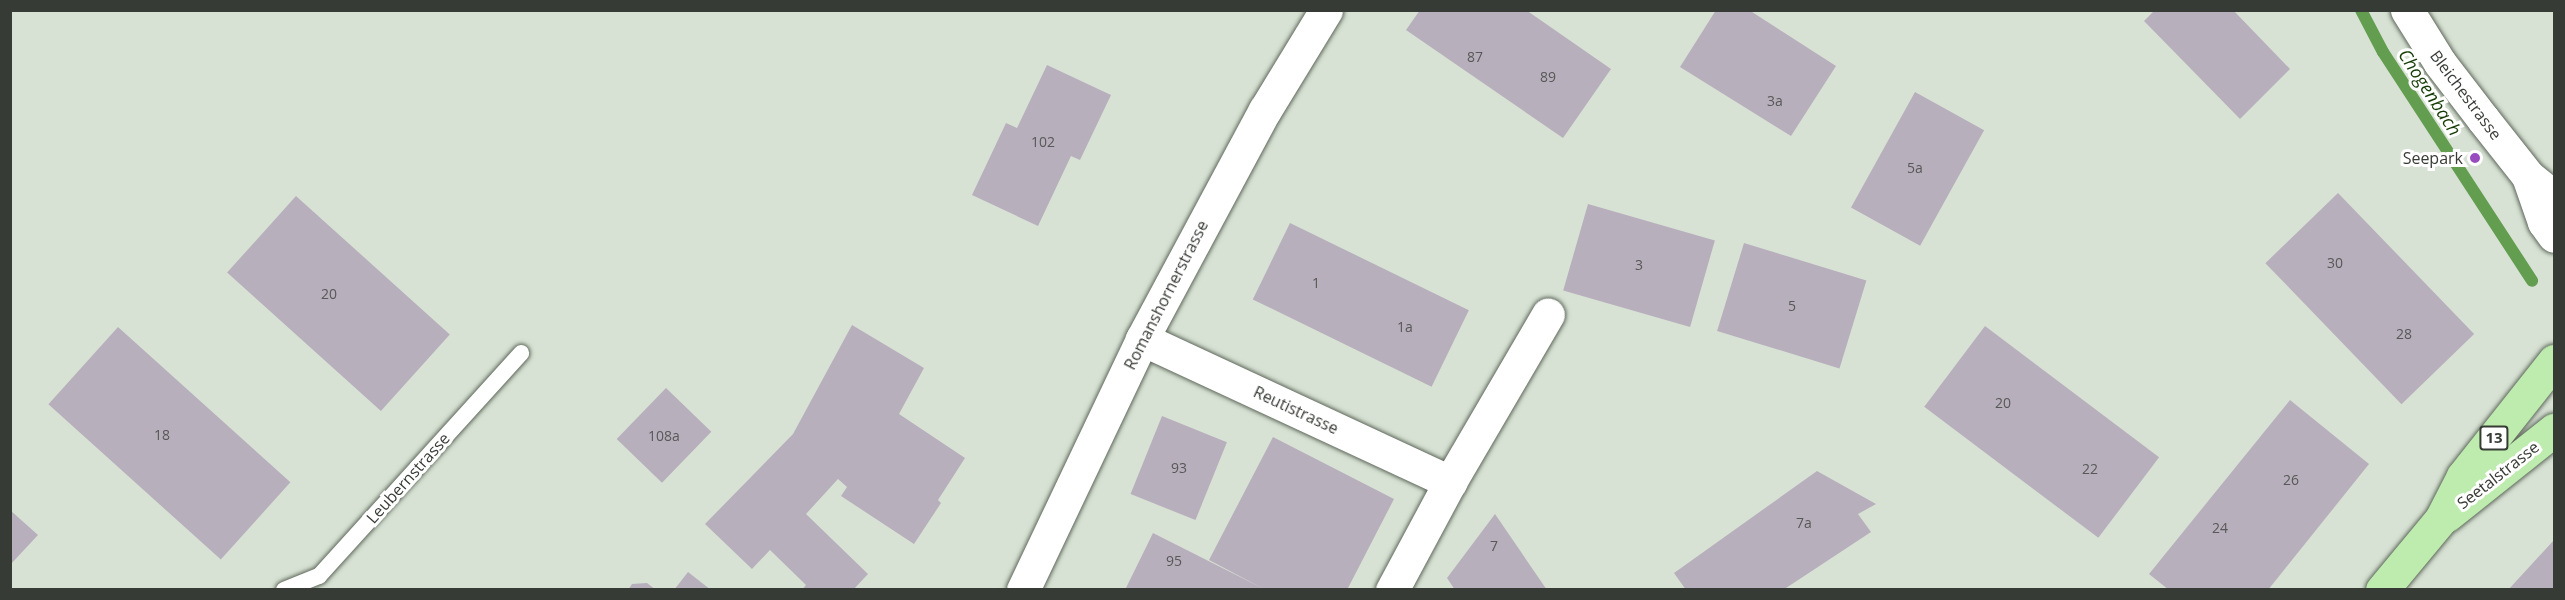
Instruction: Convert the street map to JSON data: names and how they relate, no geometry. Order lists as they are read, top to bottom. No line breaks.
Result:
{"streets":{"main road":["13","Seetalstrasse"],"street":["Bleichestrasse","Romanshornerstrasse","Reutistrasse"],"lane":["Leubernstrasse"]},"crossings":[["Romanshornerstrasse","Reutistrasse"]],"water":["Chogenbach"],"places":["Seepark"],"house_numbers":["87","89","3a","102","5a","30","3","1","20","5","1a","28","20","18","108a","93","22","26","7a","24","7","95"]}
